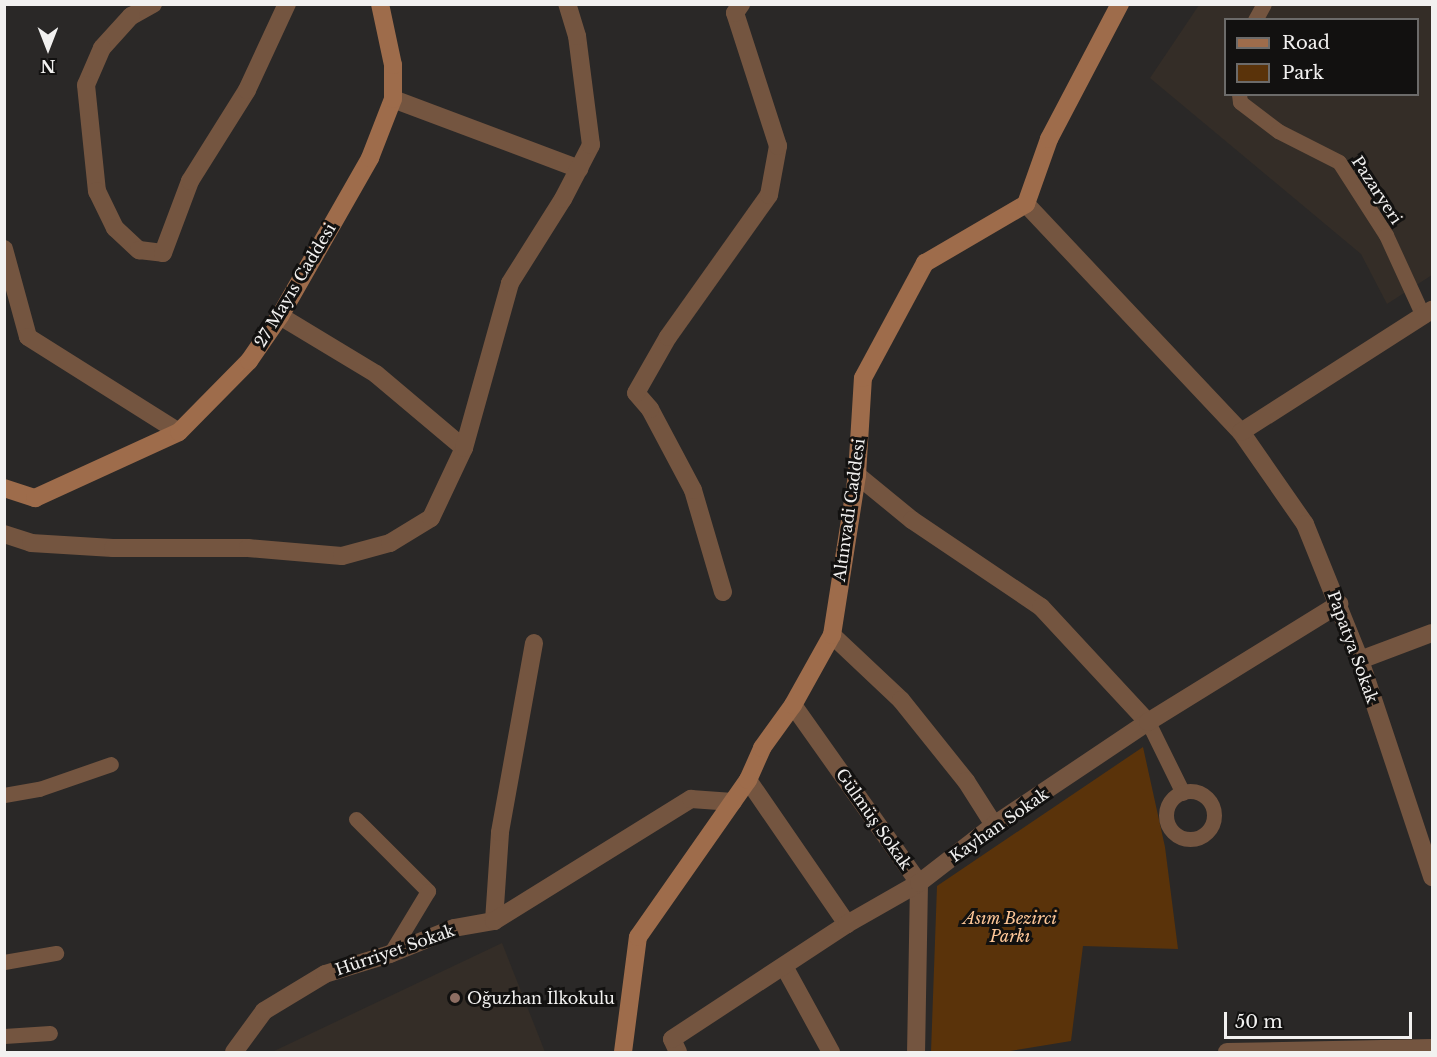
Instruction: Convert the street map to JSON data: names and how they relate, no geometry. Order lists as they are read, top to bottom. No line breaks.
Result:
{"streets":{"street":["27 Mayıs Caddesi","Altınvadi Caddesi","Papatya Sokak","Gülmüş Sokak","Kayhan Sokak","Hürriyet Sokak"],"lane":["Pazaryeri"]},"crossings":[["Altınvadi Caddesi","Papatya Sokak"],["Altınvadi Caddesi","Gülmüş Sokak"],["Altınvadi Caddesi","Hürriyet Sokak"],["Papatya Sokak","Kayhan Sokak"],["Gülmüş Sokak","Kayhan Sokak"]],"parks":["Asım Bezirci Parkı"],"places":["Oğuzhan İlkokulu"],"legend":["Road","Park"],"scale_bar":"50 m","north":"bottom"}
